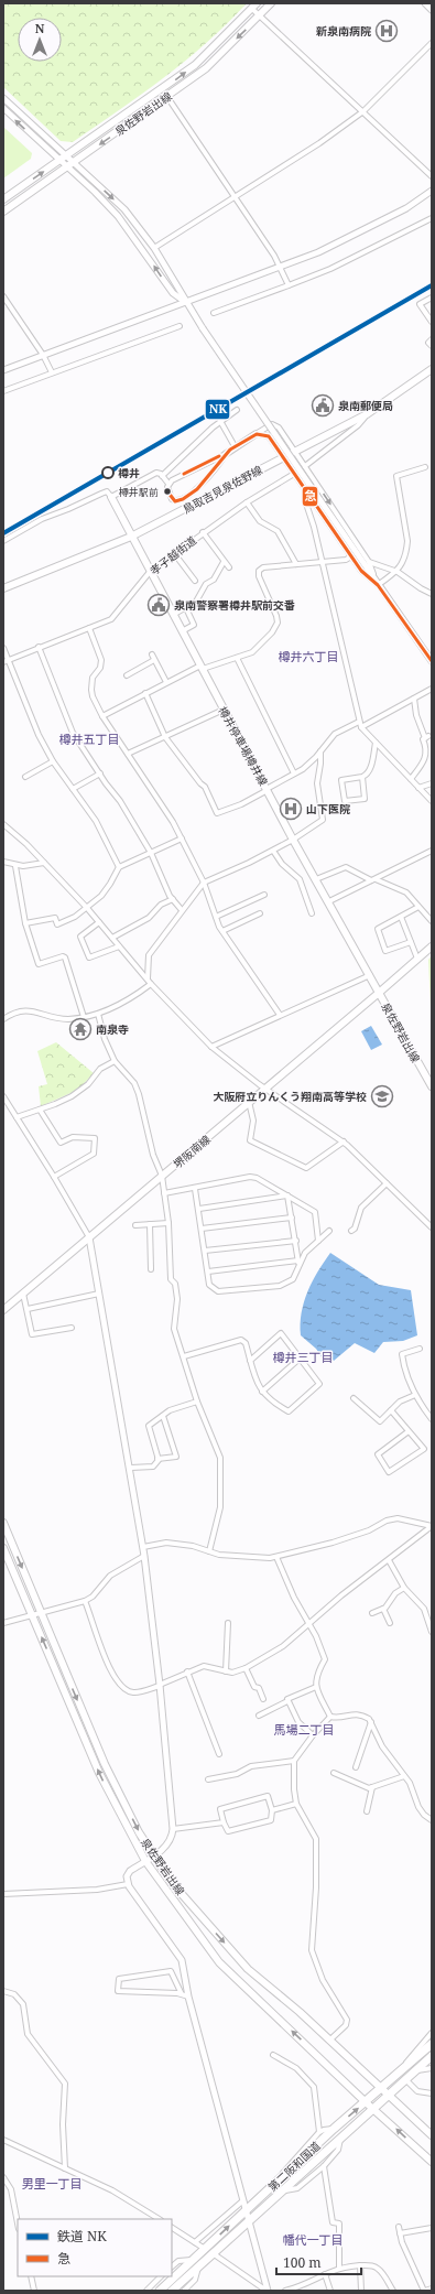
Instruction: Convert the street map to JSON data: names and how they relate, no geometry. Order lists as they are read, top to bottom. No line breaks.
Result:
{"streets":{"highway":["第二阪和国道"],"main road":["泉佐野岩出線","鳥取吉見泉佐野線","樽井停車場樽井線","堺阪南線"],"street":["孝子越街道"]},"crossings":[["泉佐野岩出線","樽井停車場樽井線"],["泉佐野岩出線","堺阪南線"],["泉佐野岩出線","第二阪和国道"],["鳥取吉見泉佐野線","樽井停車場樽井線"],["孝子越街道","樽井停車場樽井線"],["樽井停車場樽井線","堺阪南線"]],"districts":["樽井六丁目","樽井五丁目","樽井三丁目","馬場二丁目","男里一丁目","幡代一丁目"],"places":{"hospital":["新泉南病院","山下医院"],"public building":["泉南郵便局","泉南警察署樽井駅前交番"],"other":["樽井","樽井駅前"],"temple":["南泉寺"],"school or university":["大阪府立りんくう翔南高等学校"]},"lines":["rail line NK","transit line 急"],"legend":["鉄道 NK","急"],"scale_bar":"100 m","north":"top"}
